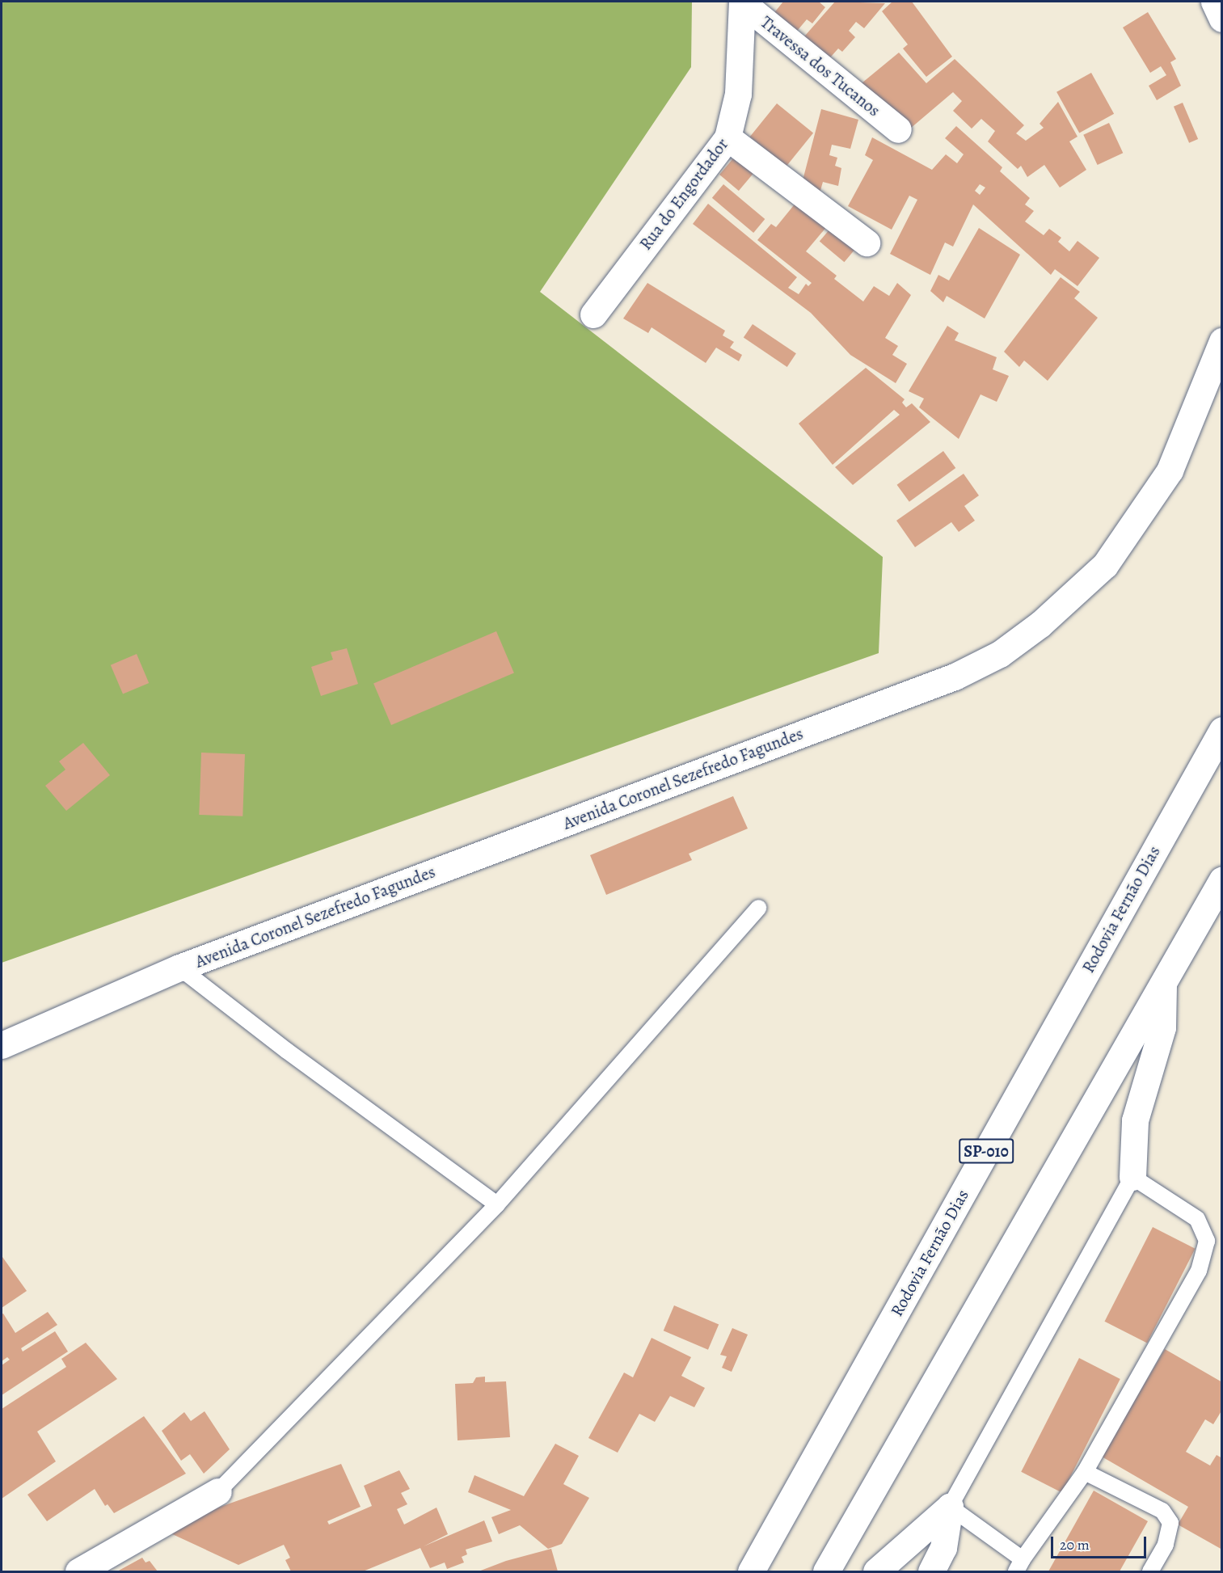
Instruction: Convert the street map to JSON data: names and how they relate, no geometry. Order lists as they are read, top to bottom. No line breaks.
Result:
{"streets":{"main road":["Travessa dos Tucanos","Rua do Engordador","Avenida Coronel Sezefredo Fagundes","Rodovia Fernão Dias","SP-010"]},"crossings":[["Travessa dos Tucanos","Rua do Engordador"]],"scale_bar":"20 m"}
